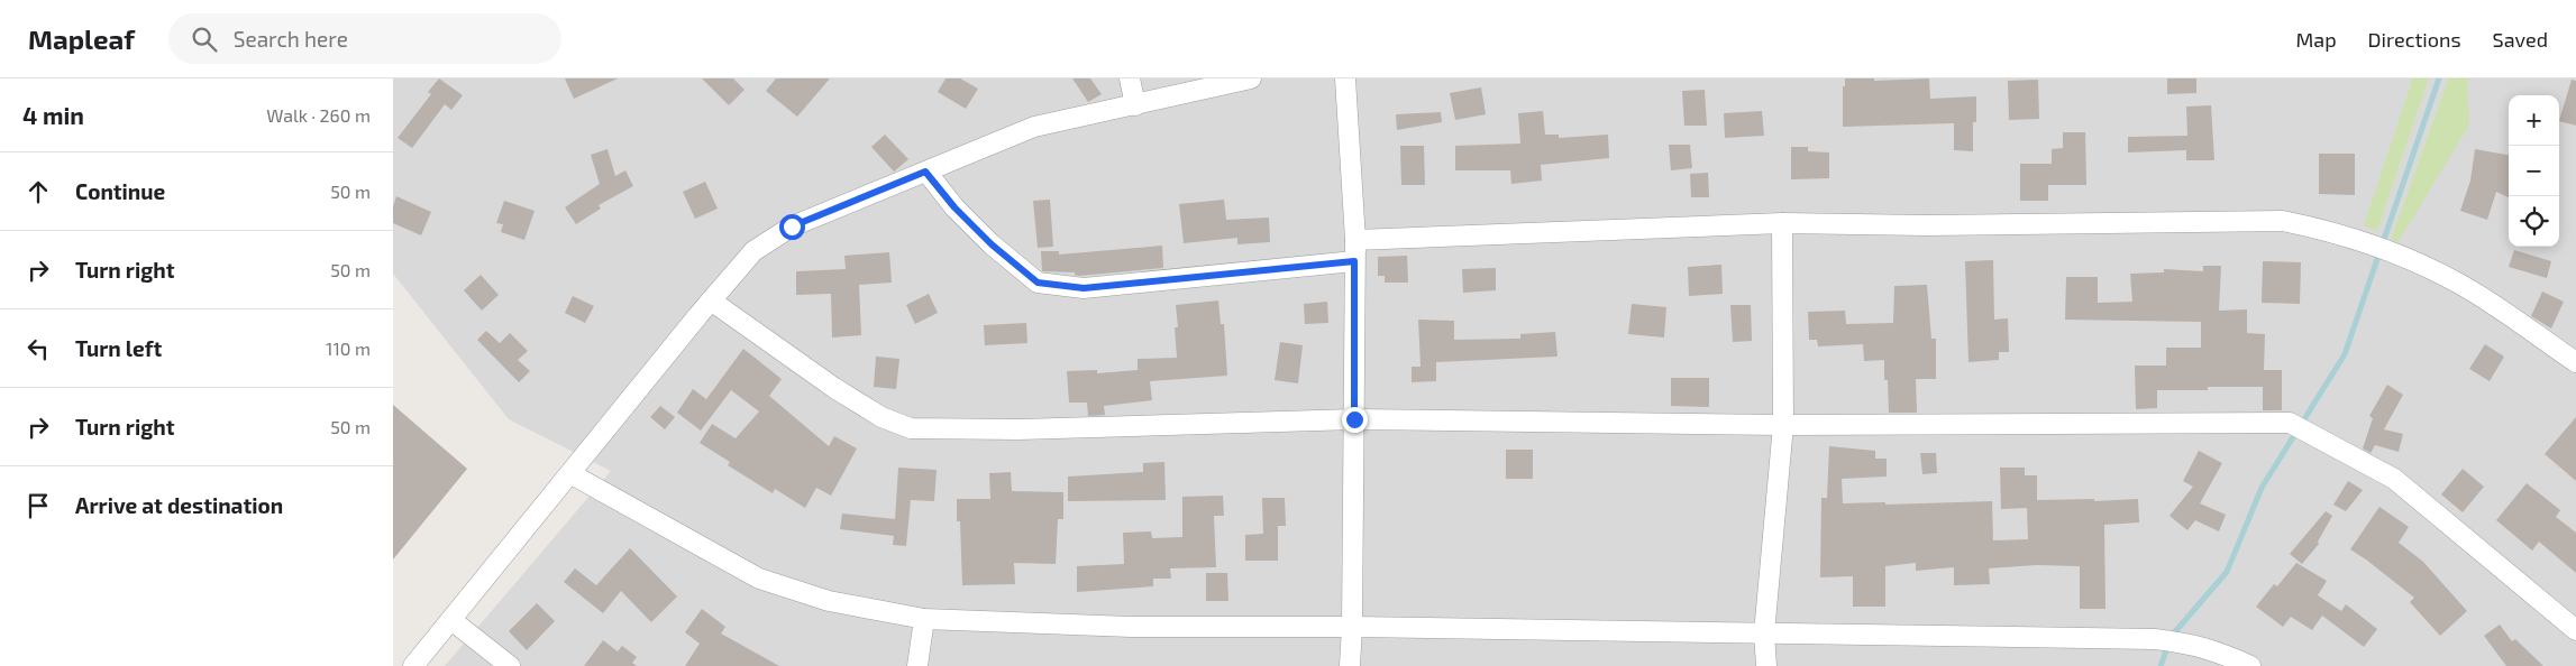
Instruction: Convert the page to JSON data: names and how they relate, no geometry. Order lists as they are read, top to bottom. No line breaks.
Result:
{"page":{"header":"Mapleaf","search":"Search here","nav":["Map","Directions","Saved"],"heading":["4 min","Walk · 260 m"],"map_buttons":["+","−"],"list":[["Continue","50 m"],["Turn right","50 m"],["Turn left","110 m"],["Turn right","50 m"],"Arrive at destination"]}}
